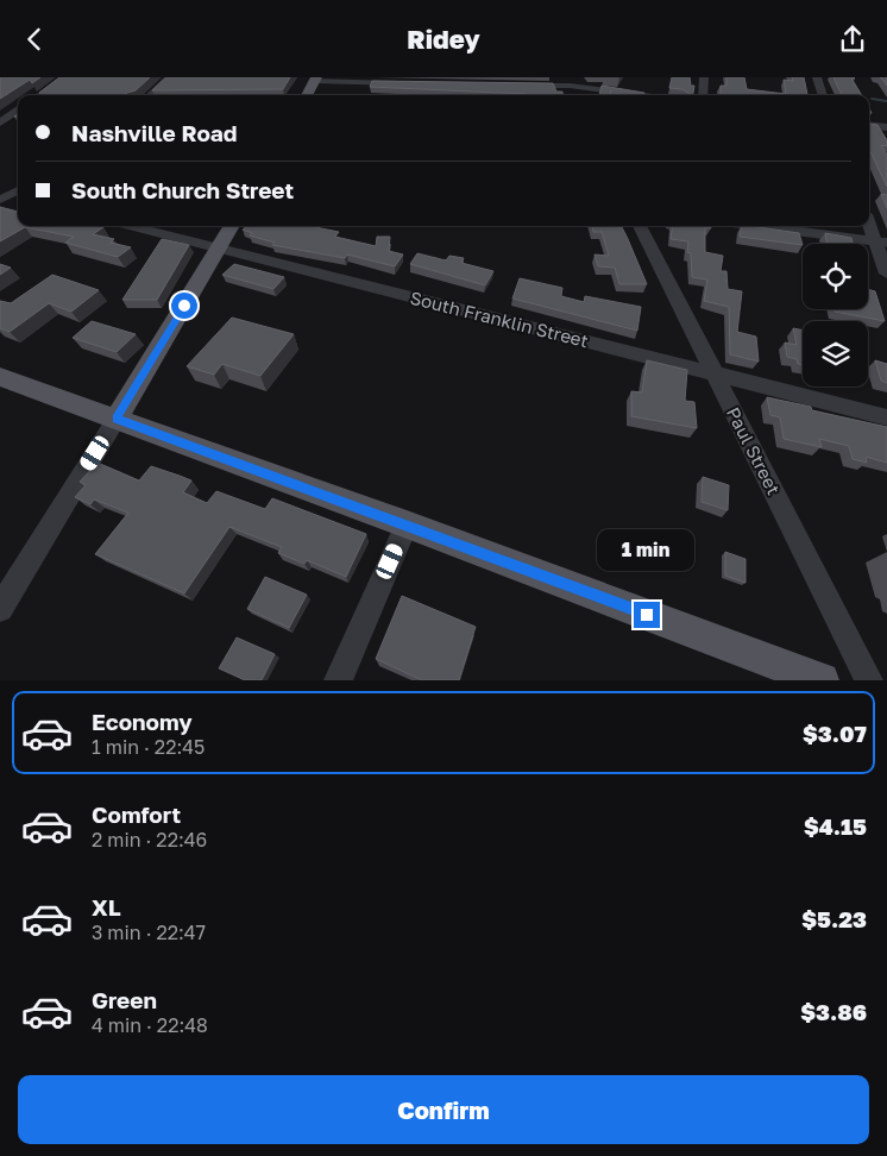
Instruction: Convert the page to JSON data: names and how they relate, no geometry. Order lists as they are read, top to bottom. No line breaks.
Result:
{"streets":{"street":["South Franklin Street","Paul Street"]},"crossings":[["South Franklin Street","Paul Street"]],"page":{"header":"Ridey","banner":["Nashville Road","South Church Street"],"bubble":"1 min","list":[{"name":"Economy","note":"1 min · 22:45","value":"$3.07"},{"name":"Comfort","note":"2 min · 22:46","value":"$4.15"},{"name":"XL","note":"3 min · 22:47","value":"$5.23"},{"name":"Green","note":"4 min · 22:48","value":"$3.86"}],"buttons":"Confirm"}}
